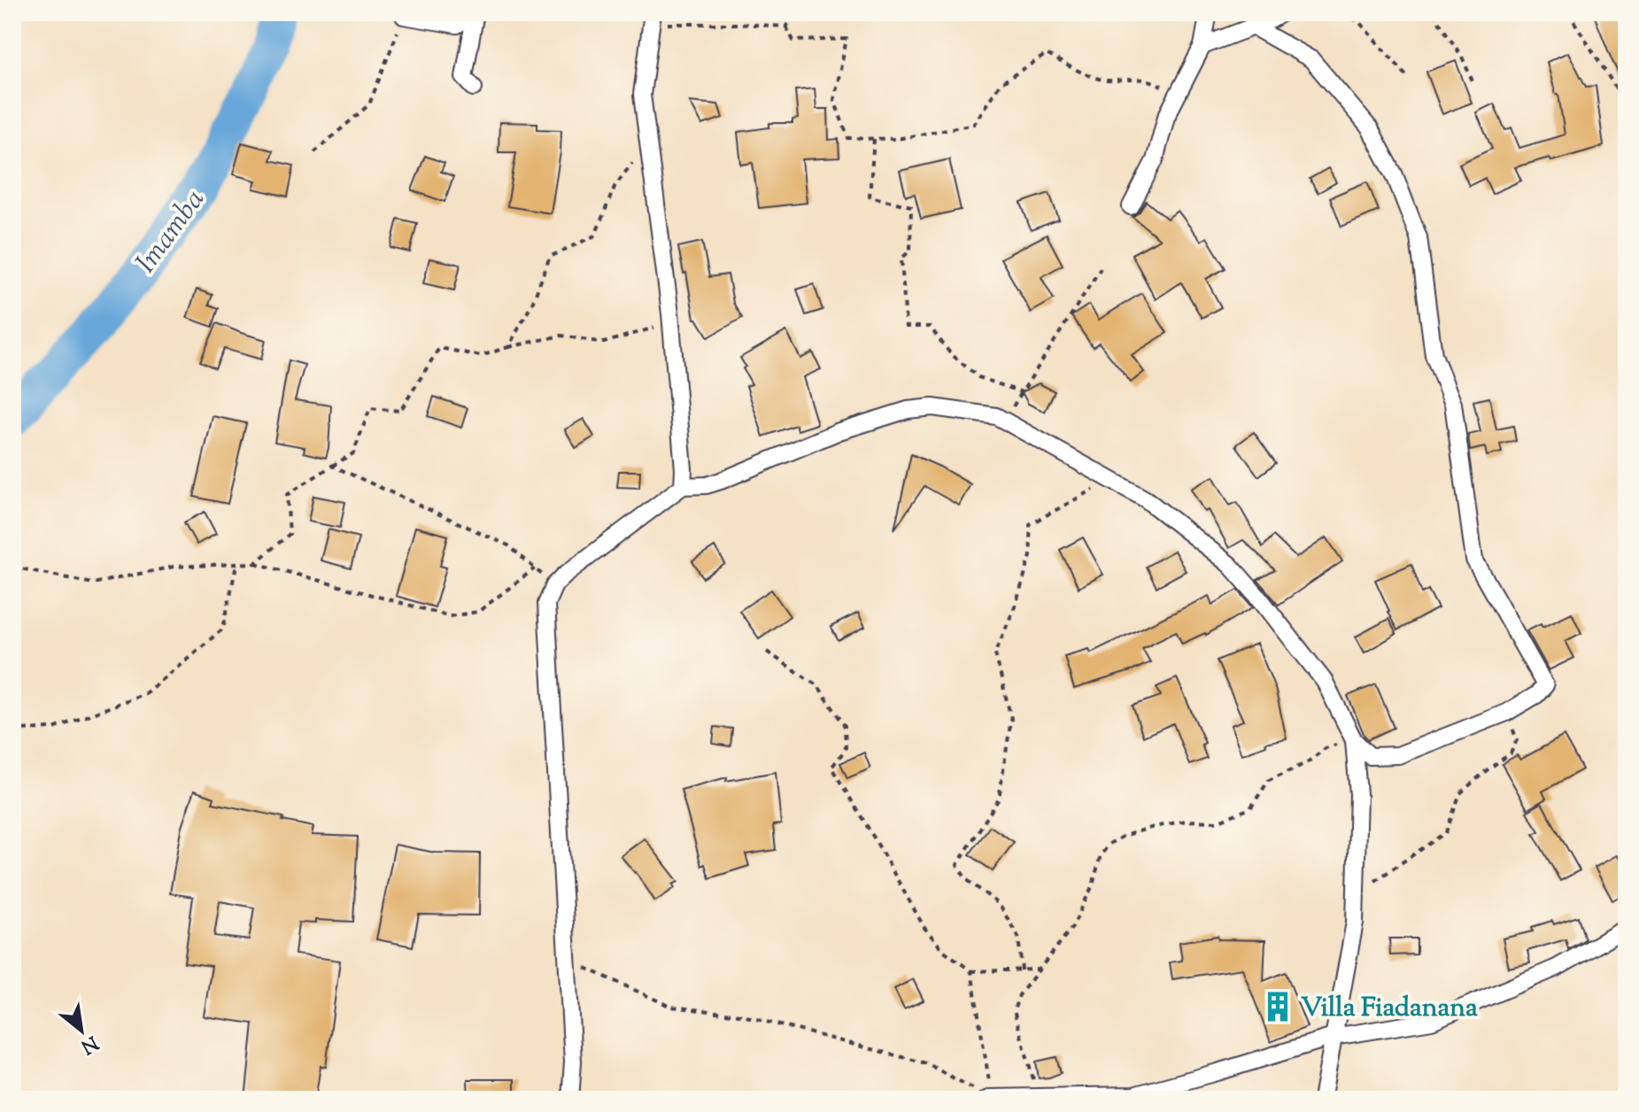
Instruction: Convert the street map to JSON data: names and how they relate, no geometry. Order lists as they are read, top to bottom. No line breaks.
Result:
{"water":["Imamba"],"places":{"building":["Villa Fiadanana"]},"north":"bottom right"}
